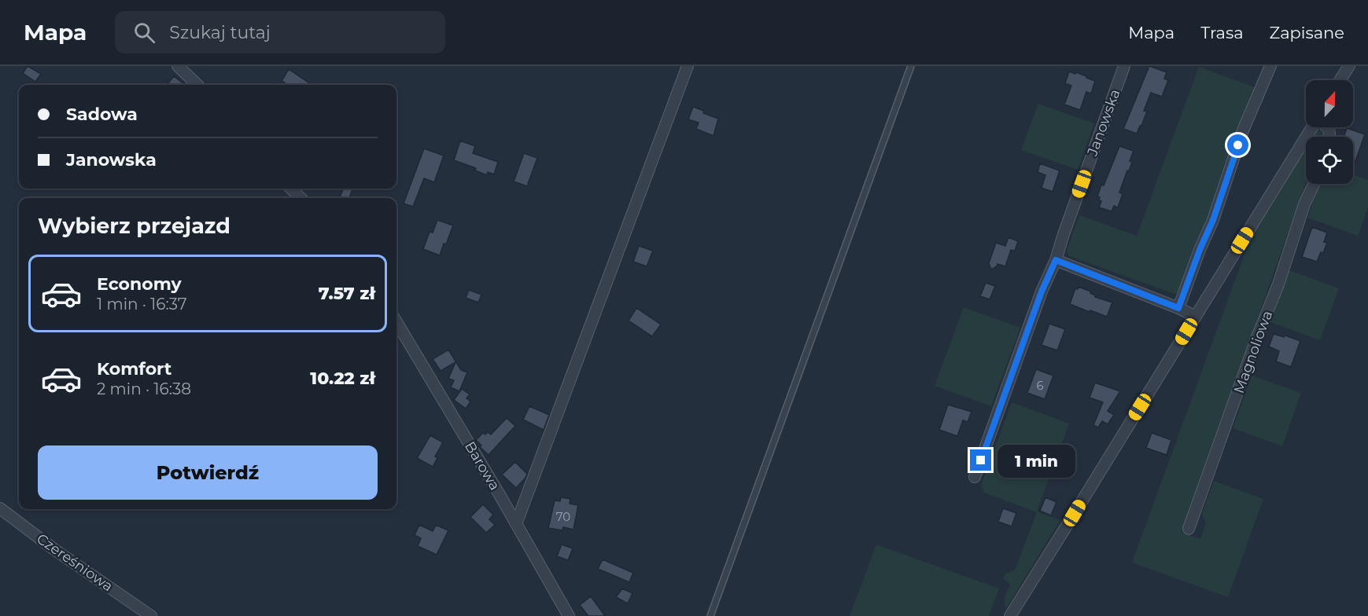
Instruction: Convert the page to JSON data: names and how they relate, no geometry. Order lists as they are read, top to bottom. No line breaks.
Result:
{"streets":{"street":["Janowska","Magnoliowa","Barowa","Czereśniowa"]},"house_numbers":["6","70"],"north":"top","page":{"header":"Mapa","search":"Szukaj tutaj","nav":["Mapa","Trasa","Zapisane"],"banner":["Sadowa","Janowska"],"heading":"Wybierz przejazd","list":[{"name":"Economy","note":"1 min · 16:37","value":"7.57 zł"},{"name":"Komfort","note":"2 min · 16:38","value":"10.22 zł"}],"buttons":"Potwierdź","bubble":"1 min"}}
